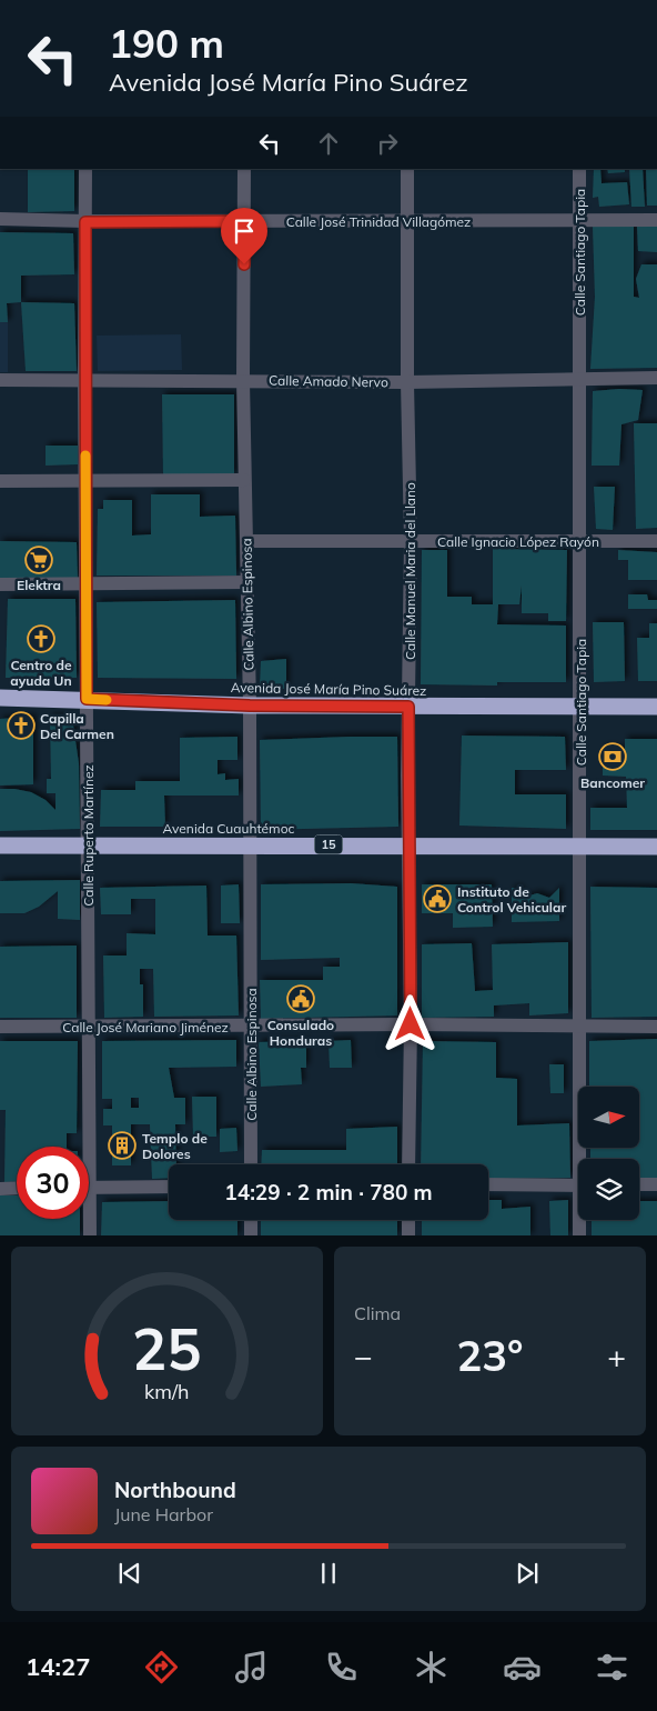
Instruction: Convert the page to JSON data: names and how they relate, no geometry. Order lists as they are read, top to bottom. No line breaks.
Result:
{"streets":{"highway":["Avenida José María Pino Suárez","Avenida Cuauhtémoc","15"],"street":["Calle José Trinidad Villagómez","Calle Santiago Tapia","Calle Amado Nervo","Calle Ignacio López Rayón","Calle Manuel Maria del Llano","Calle Albino Espinosa","Calle Ruperto Martínez","Calle José Mariano Jiménez"]},"crossings":[["Calle José Trinidad Villagómez","Calle Santiago Tapia"],["Calle José Trinidad Villagómez","Calle Manuel Maria del Llano"],["Calle José Trinidad Villagómez","Calle Albino Espinosa"],["Calle José Trinidad Villagómez","Calle Ruperto Martínez"],["Calle Santiago Tapia","Calle Amado Nervo"],["Calle Santiago Tapia","Calle Ignacio López Rayón"],["Calle Santiago Tapia","Avenida José María Pino Suárez"],["Calle Santiago Tapia","Avenida Cuauhtémoc"],["Calle Santiago Tapia","Calle José Mariano Jiménez"],["Calle Amado Nervo","Calle Manuel Maria del Llano"],["Calle Amado Nervo","Calle Albino Espinosa"],["Calle Amado Nervo","Calle Ruperto Martínez"],["Calle Ignacio López Rayón","Calle Manuel Maria del Llano"],["Calle Ignacio López Rayón","Calle Albino Espinosa"],["Calle Manuel Maria del Llano","Avenida José María Pino Suárez"],["Calle Manuel Maria del Llano","Avenida Cuauhtémoc"],["Calle Manuel Maria del Llano","Calle José Mariano Jiménez"],["Calle Albino Espinosa","Avenida José María Pino Suárez"],["Calle Albino Espinosa","Avenida Cuauhtémoc"],["Calle Albino Espinosa","Calle José Mariano Jiménez"],["Avenida José María Pino Suárez","Calle Ruperto Martínez"],["Avenida Cuauhtémoc","Calle Ruperto Martínez"],["Calle Ruperto Martínez","Calle José Mariano Jiménez"]],"places":{"supermarket":["Elektra"],"church":["Centro de ayuda Un","Capilla Del Carmen"],"bank":["Bancomer"],"public building":["Instituto de Control Vehicular","Consulado Honduras"],"building":["Templo de Dolores"]},"north":"right","page":{"turn":["190 m","Avenida José María Pino Suárez"],"limit":"30","trip":"14:29 · 2 min · 780 m","tile":"Clima","heat":["−","23°","+"],"song":["Northbound","June Harbor"],"tabs":"14:27","gauge":["25","km/h"]}}
